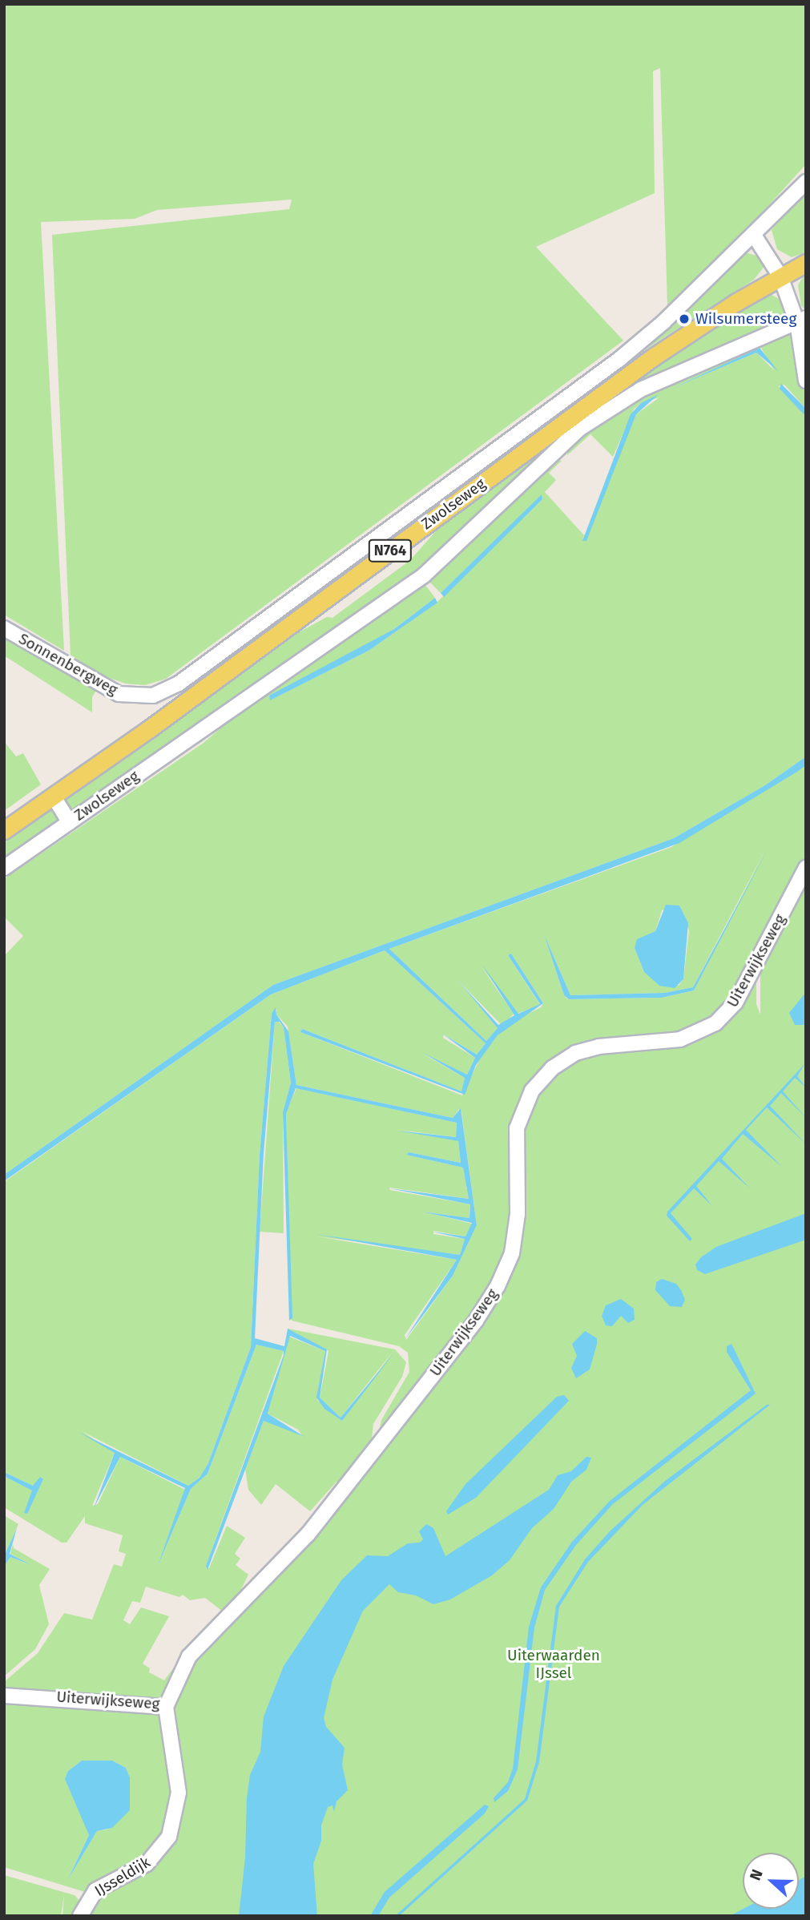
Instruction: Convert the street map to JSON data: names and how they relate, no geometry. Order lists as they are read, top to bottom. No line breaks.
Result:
{"streets":{"main road":["Zwolseweg","N764"],"street":["Sonnenbergweg","Uiterwijkseweg","IJsseldijk"]},"crossings":[["Zwolseweg","Sonnenbergweg"],["Uiterwijkseweg","IJsseldijk"]],"parks":["Uiterwaarden IJssel"],"places":["Wilsumersteeg"],"north":"left"}
